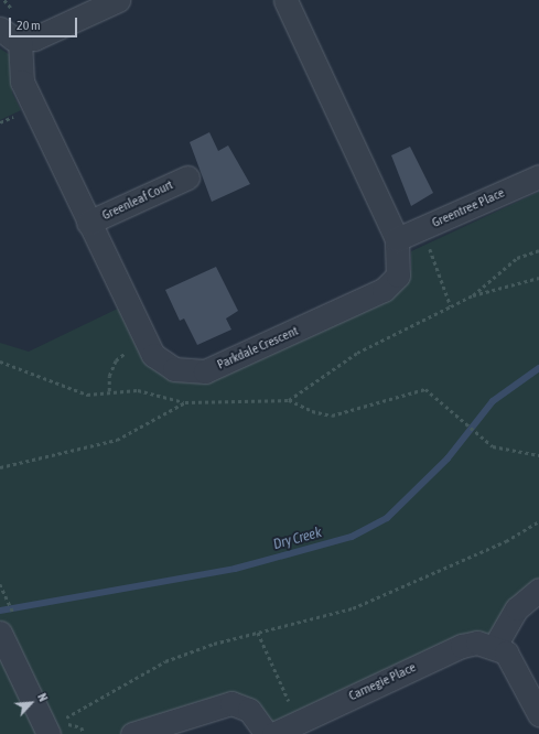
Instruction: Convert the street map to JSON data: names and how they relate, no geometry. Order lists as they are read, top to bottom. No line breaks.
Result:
{"streets":{"street":["Greenleaf Court","Greentree Place","Parkdale Crescent","Carnegie Place"]},"crossings":[["Greenleaf Court","Parkdale Crescent"],["Greentree Place","Parkdale Crescent"]],"water":["Dry Creek"],"scale_bar":"20 m","north":"top right"}
